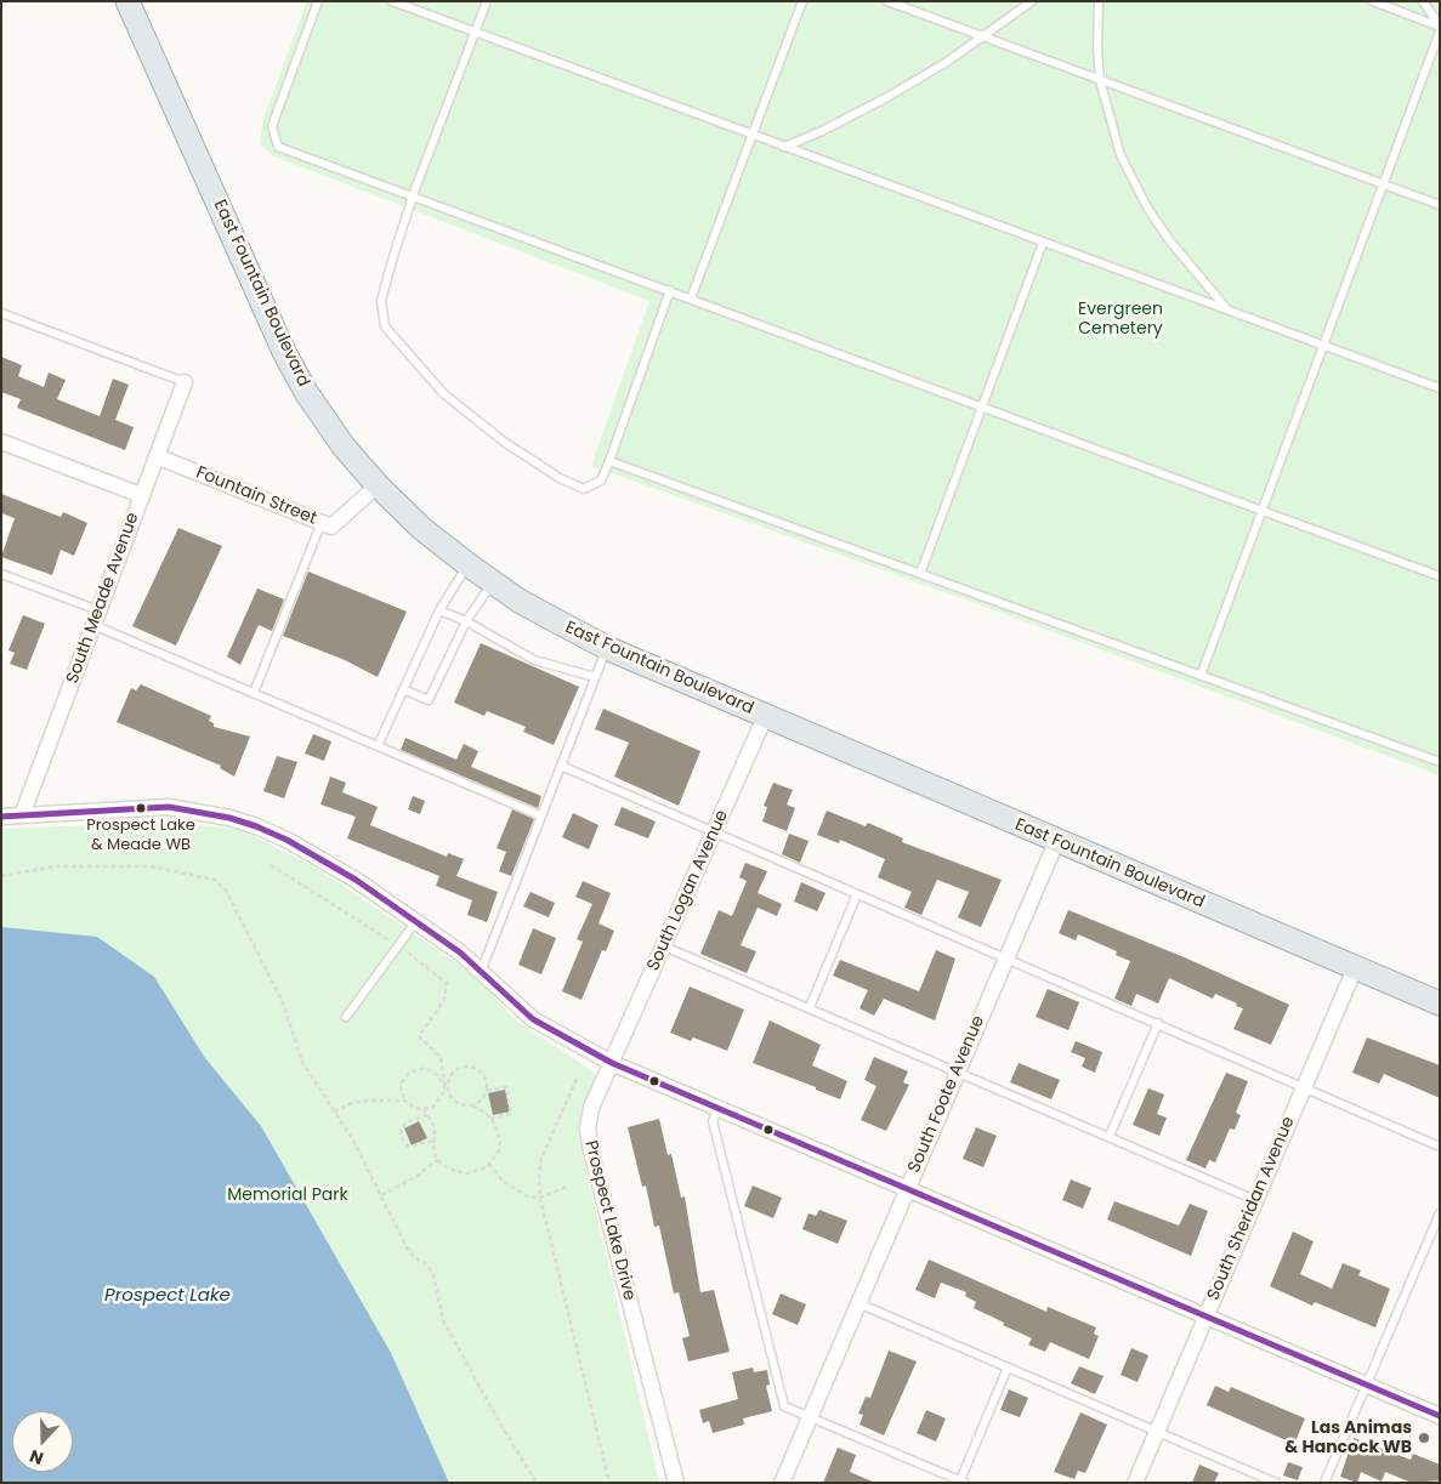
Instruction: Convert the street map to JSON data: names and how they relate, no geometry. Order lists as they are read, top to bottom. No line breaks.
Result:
{"streets":{"main road":["East Fountain Boulevard"],"street":["Fountain Street","South Meade Avenue","South Logan Avenue","South Foote Avenue","South Sheridan Avenue","Prospect Lake Drive"]},"crossings":[["East Fountain Boulevard","Fountain Street"],["East Fountain Boulevard","South Logan Avenue"],["East Fountain Boulevard","South Foote Avenue"],["East Fountain Boulevard","South Sheridan Avenue"],["Fountain Street","South Meade Avenue"],["South Logan Avenue","Prospect Lake Drive"]],"water":["Prospect Lake"],"parks":["Evergreen Cemetery","Memorial Park"],"places":["Prospect Lake & Meade WB","Las Animas & Hancock WB"],"north":"bottom"}
